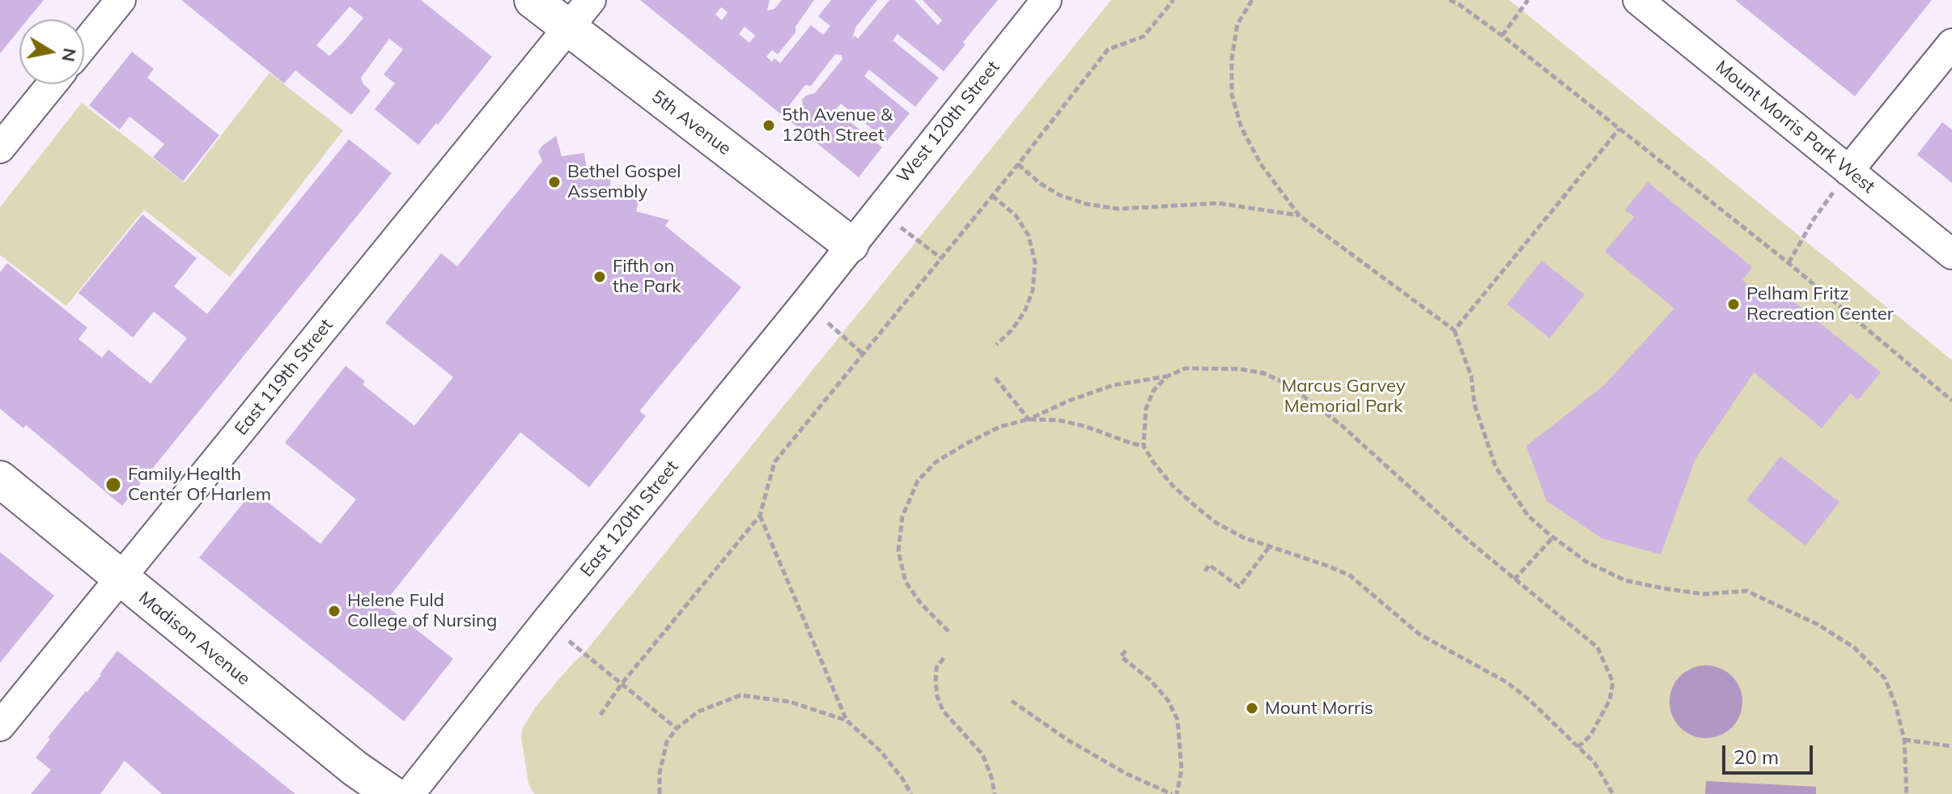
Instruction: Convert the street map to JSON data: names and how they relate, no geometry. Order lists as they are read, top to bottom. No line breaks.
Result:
{"streets":{"main road":["5th Avenue","Madison Avenue"],"street":["West 120th Street","Mount Morris Park West","East 119th Street","East 120th Street"]},"crossings":[["West 120th Street","5th Avenue"],["West 120th Street","East 120th Street"],["5th Avenue","East 119th Street"],["5th Avenue","East 120th Street"],["East 119th Street","Madison Avenue"]],"parks":["Marcus Garvey Memorial Park"],"places":["5th Avenue & 120th Street","Bethel Gospel Assembly","Fifth on the Park","Pelham Fritz Recreation Center","Family Health Center Of Harlem","Helene Fuld College of Nursing","Mount Morris"],"scale_bar":"20 m","north":"right"}
